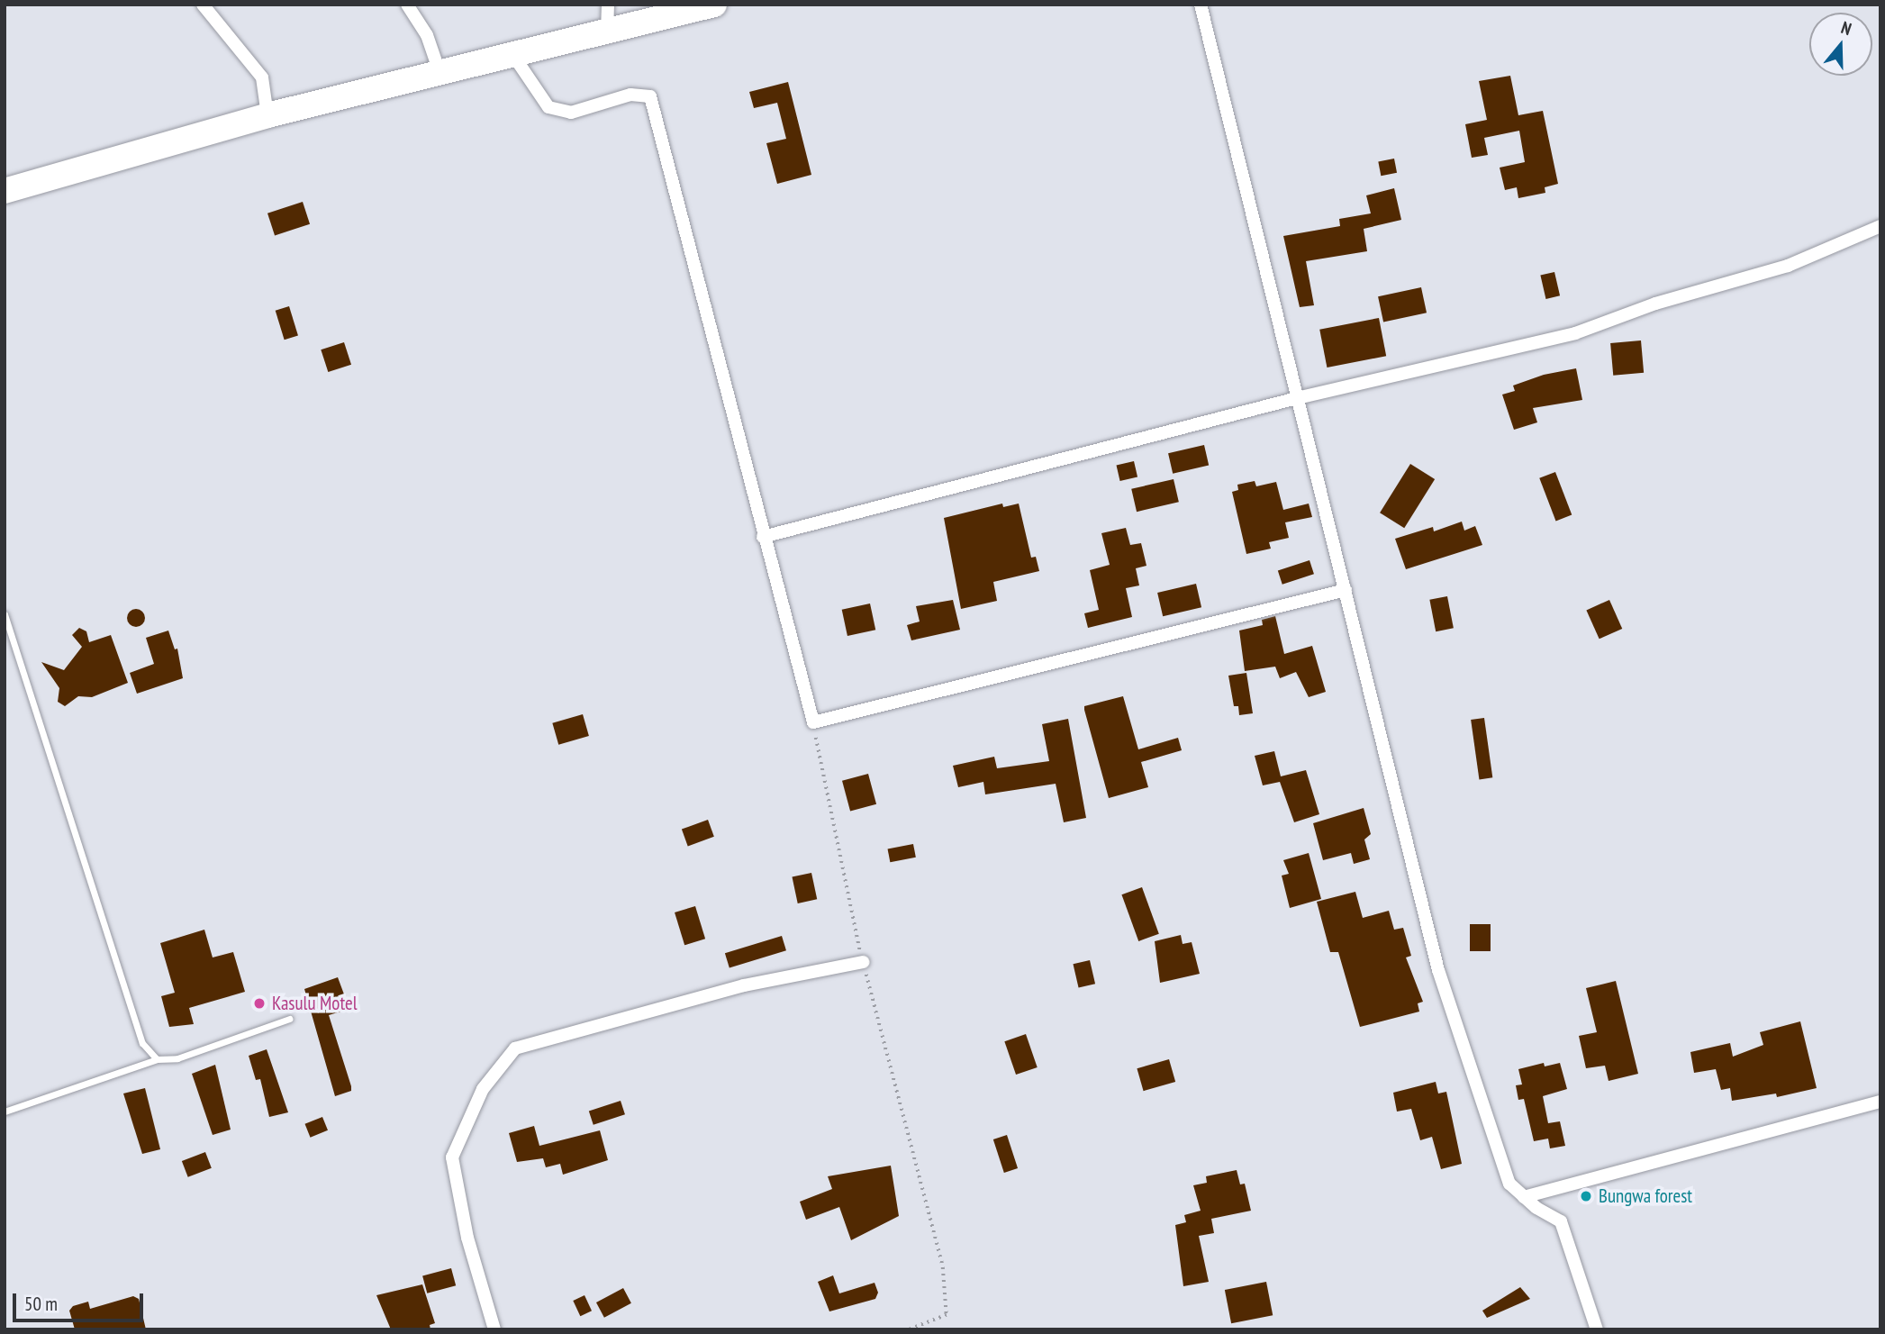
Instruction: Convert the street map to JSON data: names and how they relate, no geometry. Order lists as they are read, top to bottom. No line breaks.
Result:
{"places":["Kasulu Motel","Bungwa forest"],"scale_bar":"50 m","north":"top"}
